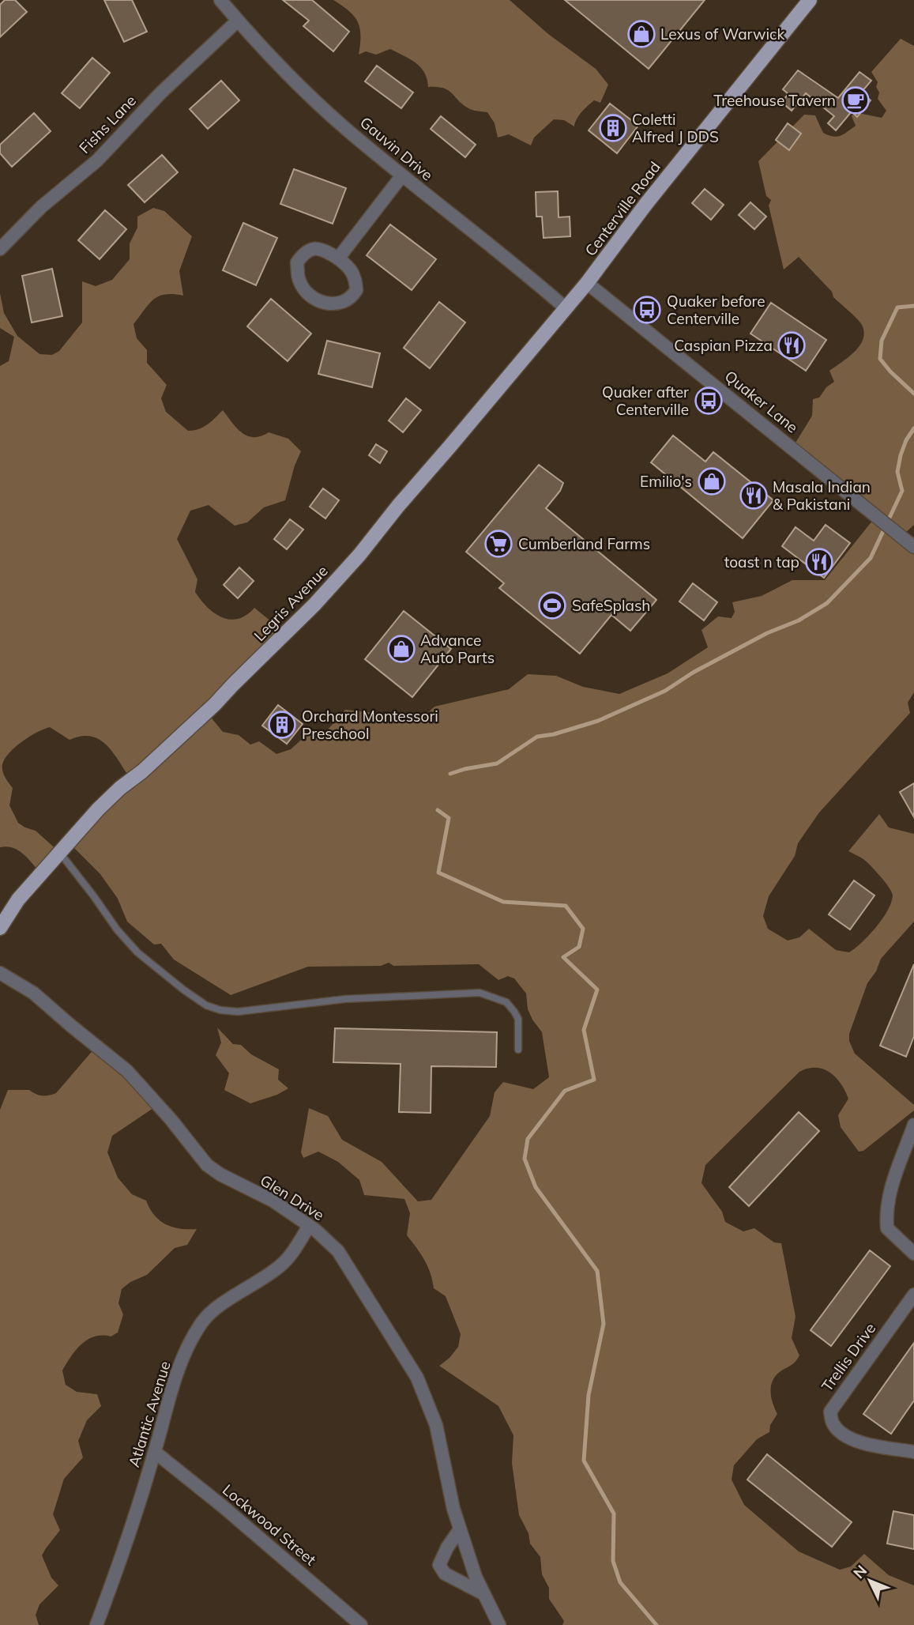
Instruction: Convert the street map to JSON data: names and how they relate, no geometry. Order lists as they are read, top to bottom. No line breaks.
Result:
{"streets":{"main road":["Centerville Road","Legris Avenue"],"street":["Fishs Lane","Gauvin Drive","Quaker Lane","Glen Drive","Trellis Drive","Atlantic Avenue","Lockwood Street"]},"crossings":[["Fishs Lane","Gauvin Drive"],["Gauvin Drive","Legris Avenue"],["Centerville Road","Quaker Lane"],["Centerville Road","Legris Avenue"],["Quaker Lane","Legris Avenue"],["Glen Drive","Atlantic Avenue"],["Atlantic Avenue","Lockwood Street"]],"places":{"shop":["Lexus of Warwick","Emilio's","Advance Auto Parts"],"cafe":["Treehouse Tavern"],"building":["Coletti Alfred J DDS","Orchard Montessori Preschool"],"bus stop":["Quaker before Centerville","Quaker after Centerville"],"restaurant":["Caspian Pizza","Masala Indian & Pakistani","toast n tap"],"supermarket":["Cumberland Farms"],"sports":["SafeSplash"]},"north":"top left"}
